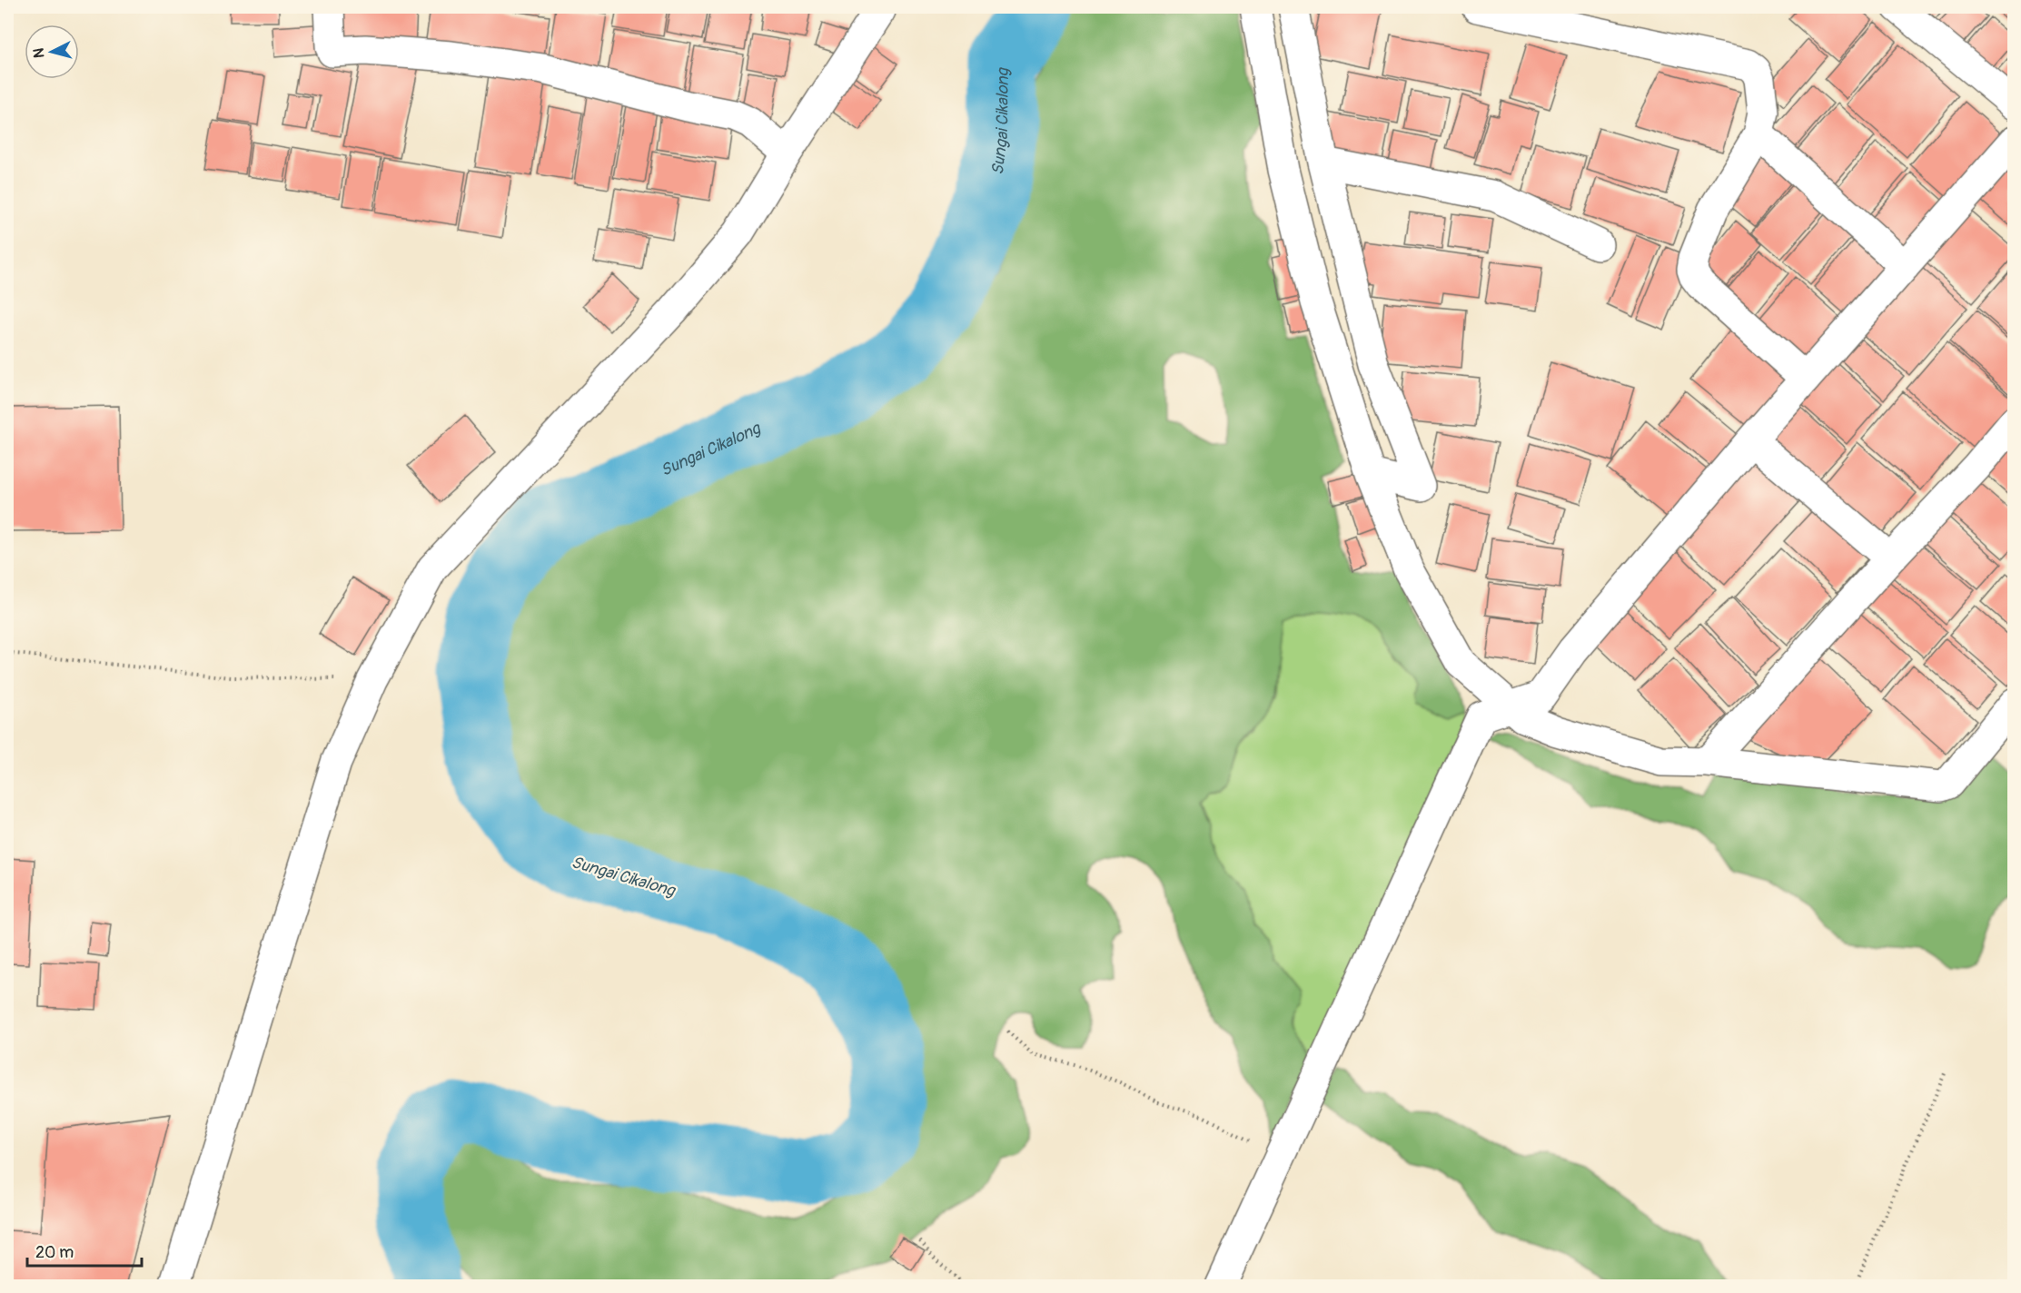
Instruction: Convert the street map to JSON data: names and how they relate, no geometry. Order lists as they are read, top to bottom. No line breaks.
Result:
{"water":["Sungai Cikalong"],"scale_bar":"20 m","north":"left"}
